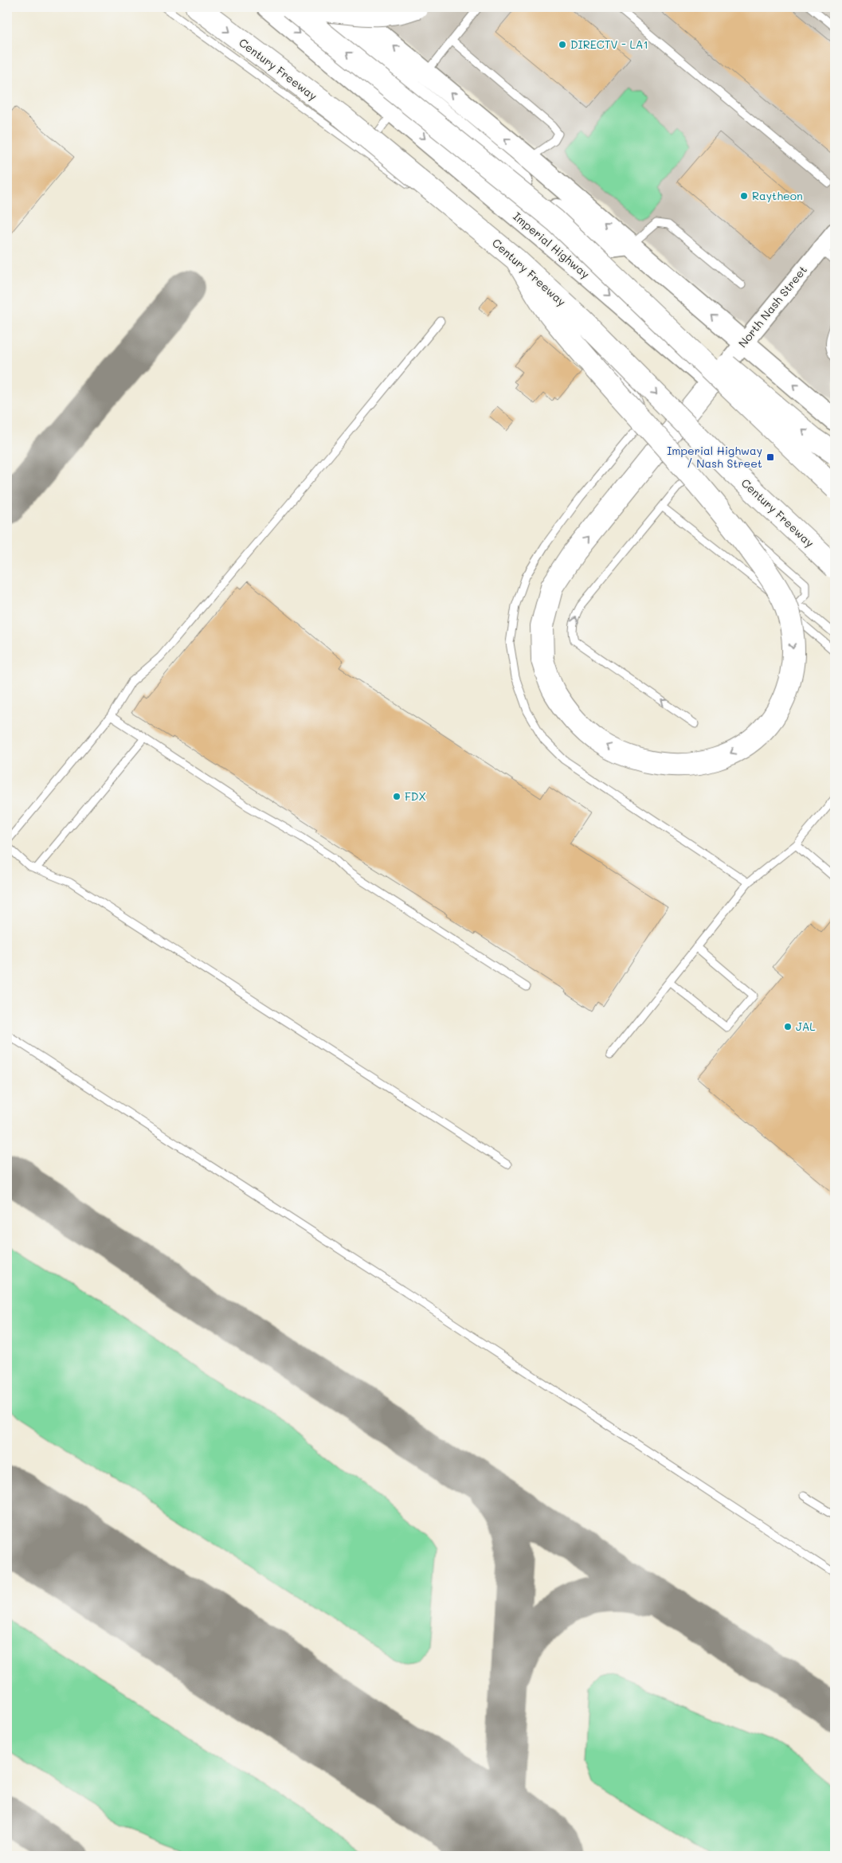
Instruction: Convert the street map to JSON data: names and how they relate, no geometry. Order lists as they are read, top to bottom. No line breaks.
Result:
{"streets":{"highway":["Century Freeway"],"main road":["Imperial Highway"],"street":["North Nash Street"]},"crossings":[["Imperial Highway","North Nash Street"]],"places":{"other":["DIRECTV - LA1","Raytheon","FDX","JAL"],"transit":["Imperial Highway / Nash Street"]}}
